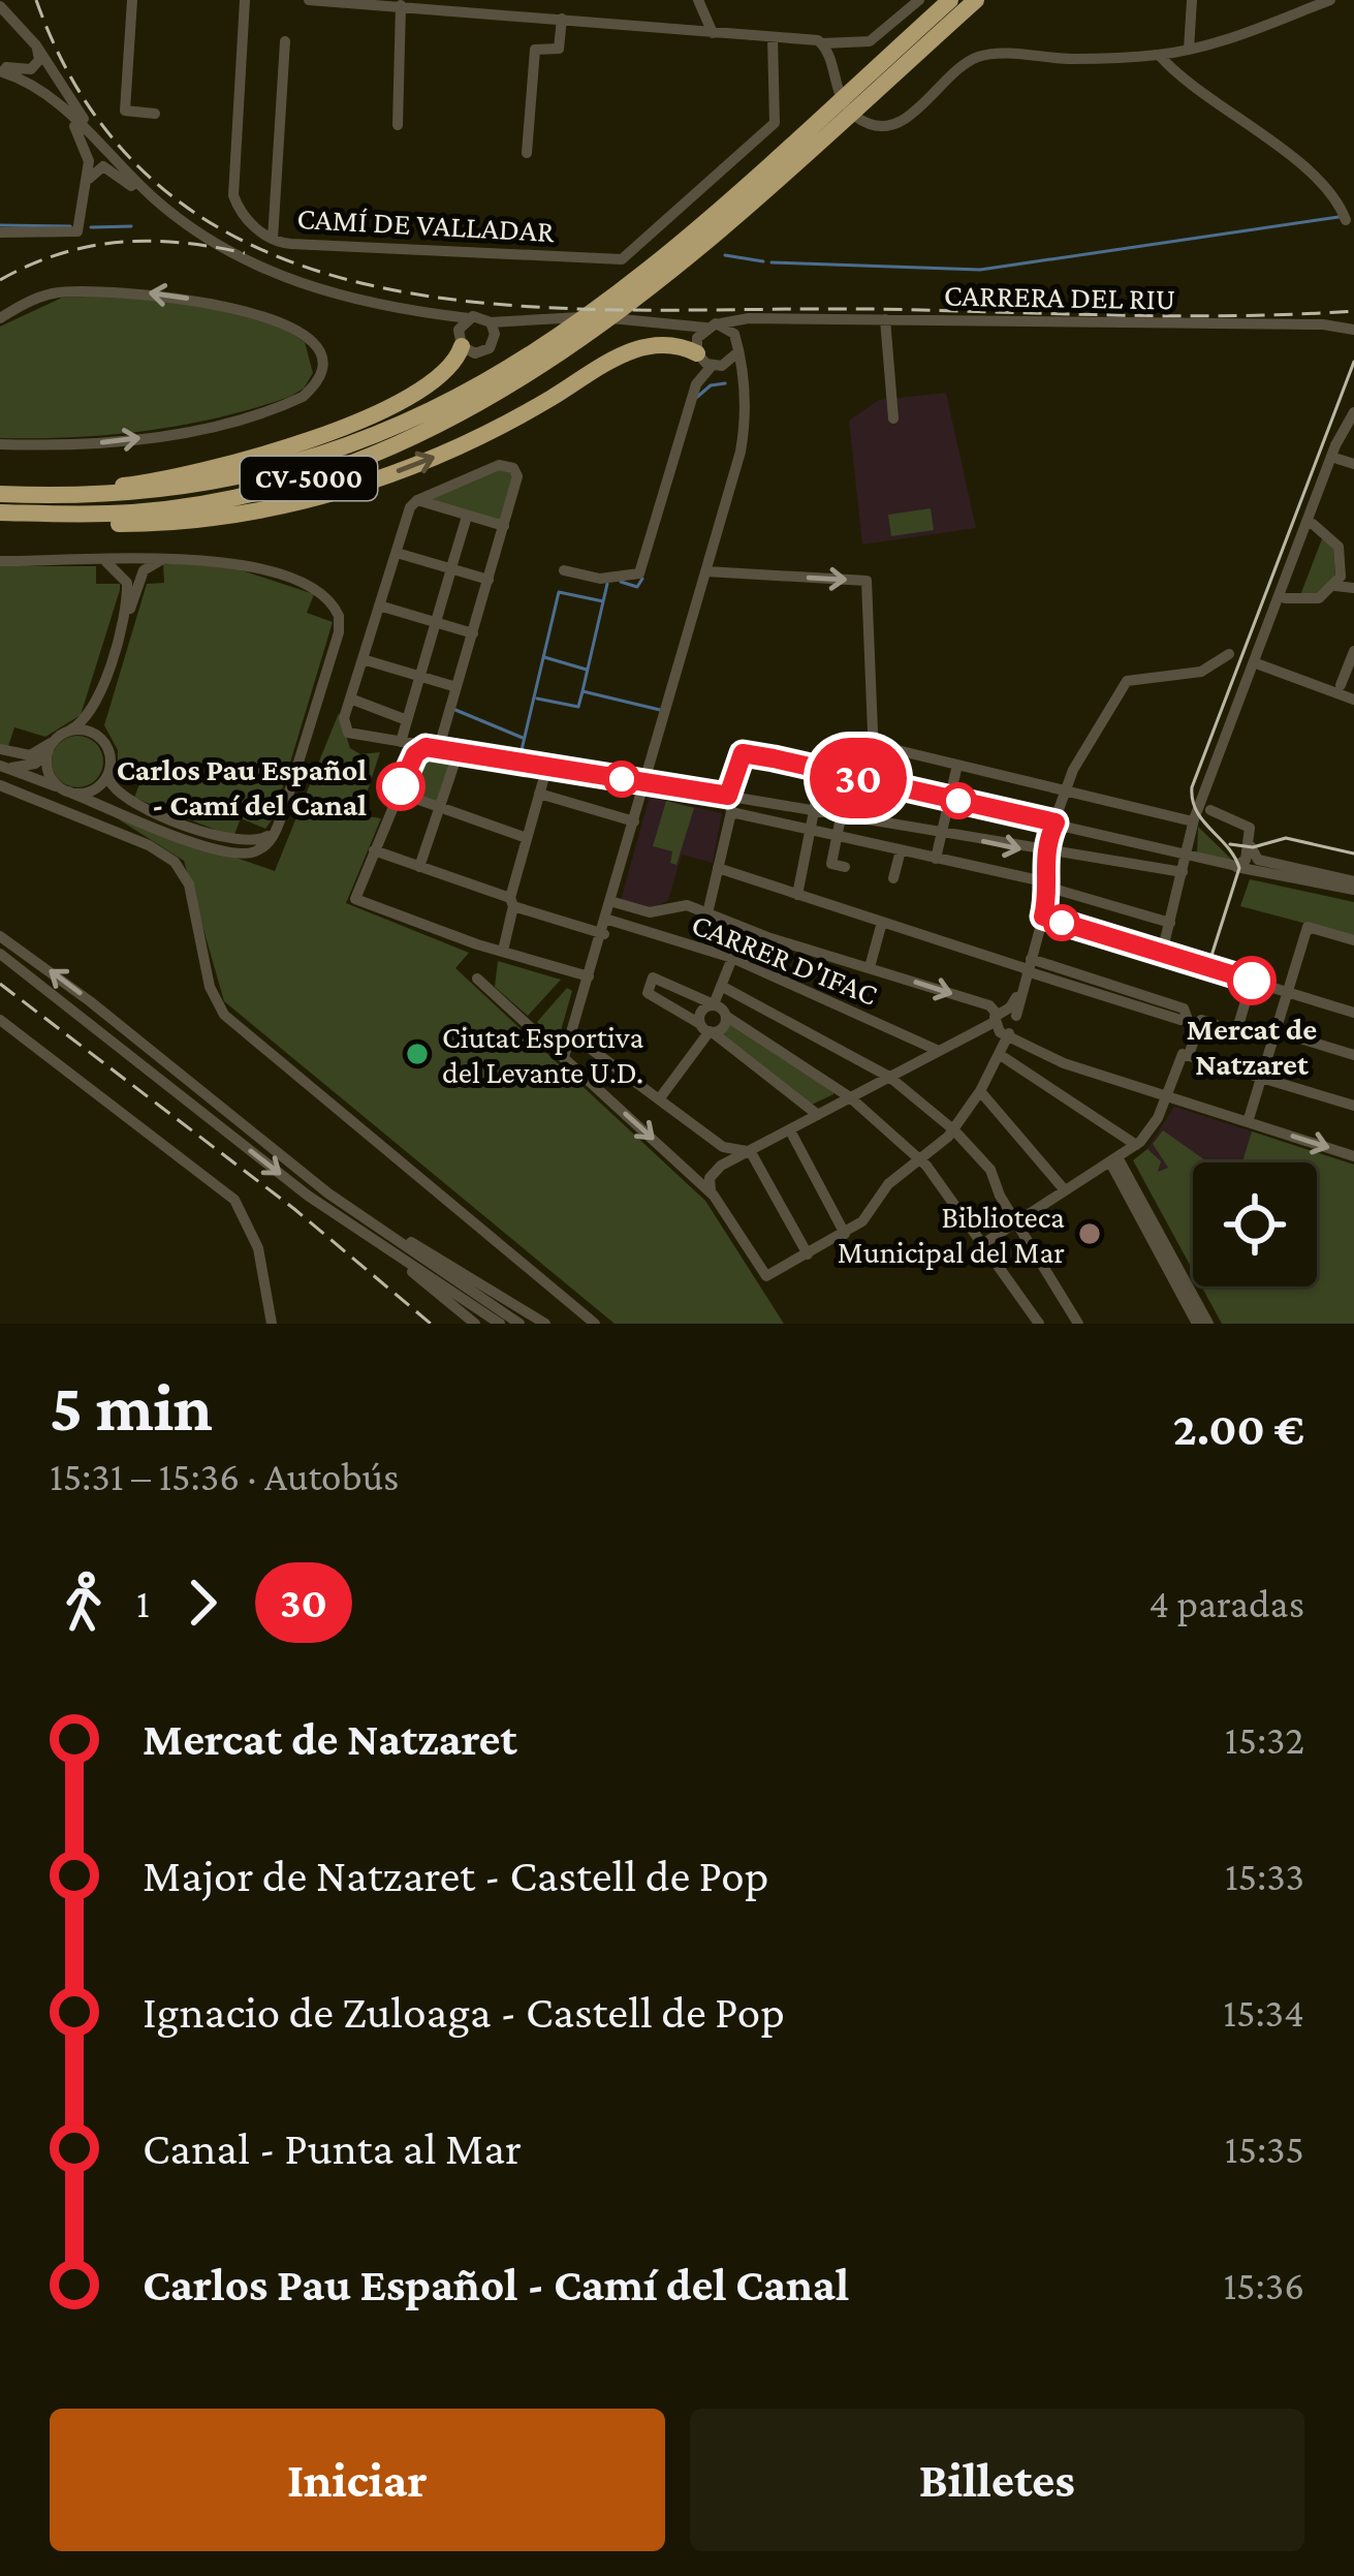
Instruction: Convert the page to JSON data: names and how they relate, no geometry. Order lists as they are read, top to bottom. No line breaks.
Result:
{"streets":{"highway":["CV-5000"],"street":["CAMÍ DE VALLADAR","CARRERA DEL RIU","CARRER D'IFAC"]},"places":["Carlos Pau Español - Camí del Canal","Mercat de Natzaret","Ciutat Esportiva del Levante U.D.","Biblioteca Municipal del Mar"],"lines":["bus line 30"],"page":{"on_map":"30","heading":["5 min","15:31 – 15:36 · Autobús","2.00 €"],"legs":["1","30","4 paradas"],"list":[{"name":"Mercat de Natzaret","value":"15:32"},{"name":"Major de Natzaret - Castell de Pop","value":"15:33"},{"name":"Ignacio de Zuloaga - Castell de Pop","value":"15:34"},{"name":"Canal - Punta al Mar","value":"15:35"},{"name":"Carlos Pau Español - Camí del Canal","value":"15:36"}],"buttons":["Iniciar","Billetes"]}}
